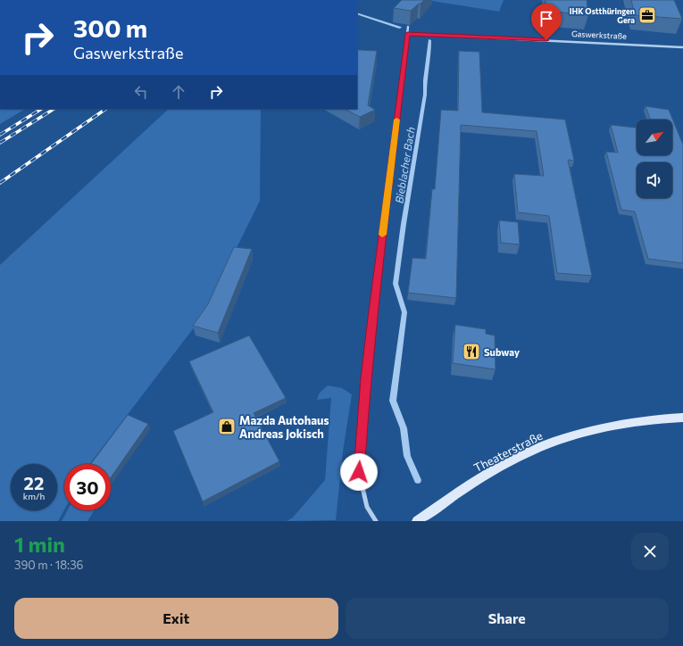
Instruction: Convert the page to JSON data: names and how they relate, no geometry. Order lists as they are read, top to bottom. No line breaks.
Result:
{"streets":{"main road":["Theaterstraße"],"street":["Gaswerkstraße"]},"water":["Bieblacher Bach"],"places":{"office":["IHK Ostthüringen Gera"],"restaurant":["Subway"],"shop":["Mazda Autohaus Andreas Jokisch"]},"north":"top right","page":{"turn":["300 m","Gaswerkstraße"],"speed":"22 km/h","limit":"30","heading":["1 min","390 m · 18:36"],"buttons":["Exit","Share"]}}
